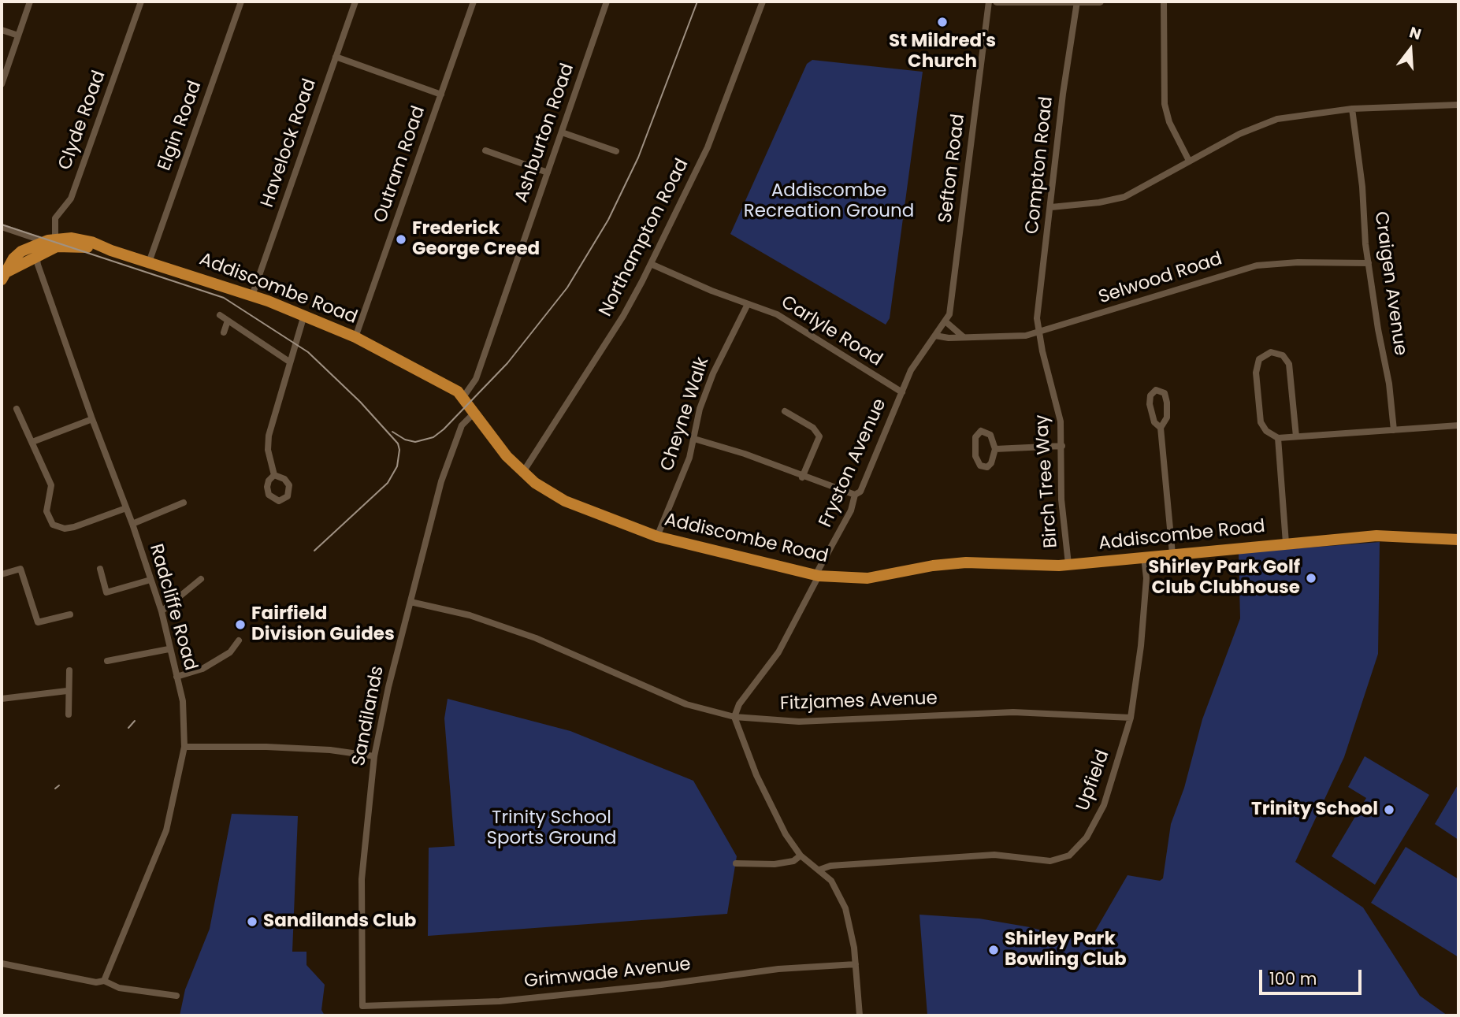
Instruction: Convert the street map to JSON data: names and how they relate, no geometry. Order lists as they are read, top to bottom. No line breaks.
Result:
{"streets":{"highway":["Addiscombe Road"],"street":["Clyde Road","Elgin Road","Ashburton Road","Havelock Road","Outram Road","Compton Road","Sefton Road","Northampton Road","Selwood Road","Craigen Avenue","Carlyle Road","Cheyne Walk","Fryston Avenue","Birch Tree Way","Radcliffe Road","Fitzjames Avenue","Sandilands","Upfield","Grimwade Avenue"]},"crossings":[["Clyde Road","Addiscombe Road"],["Elgin Road","Addiscombe Road"],["Ashburton Road","Addiscombe Road"],["Ashburton Road","Sandilands"],["Havelock Road","Addiscombe Road"],["Outram Road","Addiscombe Road"],["Compton Road","Selwood Road"],["Compton Road","Birch Tree Way"],["Sefton Road","Selwood Road"],["Sefton Road","Fryston Avenue"],["Northampton Road","Addiscombe Road"],["Northampton Road","Carlyle Road"],["Selwood Road","Craigen Avenue"],["Selwood Road","Fryston Avenue"],["Selwood Road","Birch Tree Way"],["Addiscombe Road","Cheyne Walk"],["Addiscombe Road","Fryston Avenue"],["Addiscombe Road","Birch Tree Way"],["Addiscombe Road","Radcliffe Road"],["Addiscombe Road","Sandilands"],["Addiscombe Road","Upfield"],["Carlyle Road","Cheyne Walk"],["Carlyle Road","Fryston Avenue"],["Fryston Avenue","Fitzjames Avenue"],["Fitzjames Avenue","Sandilands"],["Fitzjames Avenue","Upfield"],["Sandilands","Grimwade Avenue"]],"parks":["Addiscombe Recreation Ground","Trinity School Sports Ground"],"places":["St Mildred's Church","Frederick George Creed","Shirley Park Golf Club Clubhouse","Fairfield Division Guides","Trinity School","Sandilands Club","Shirley Park Bowling Club"],"scale_bar":"100 m","north":"top"}
